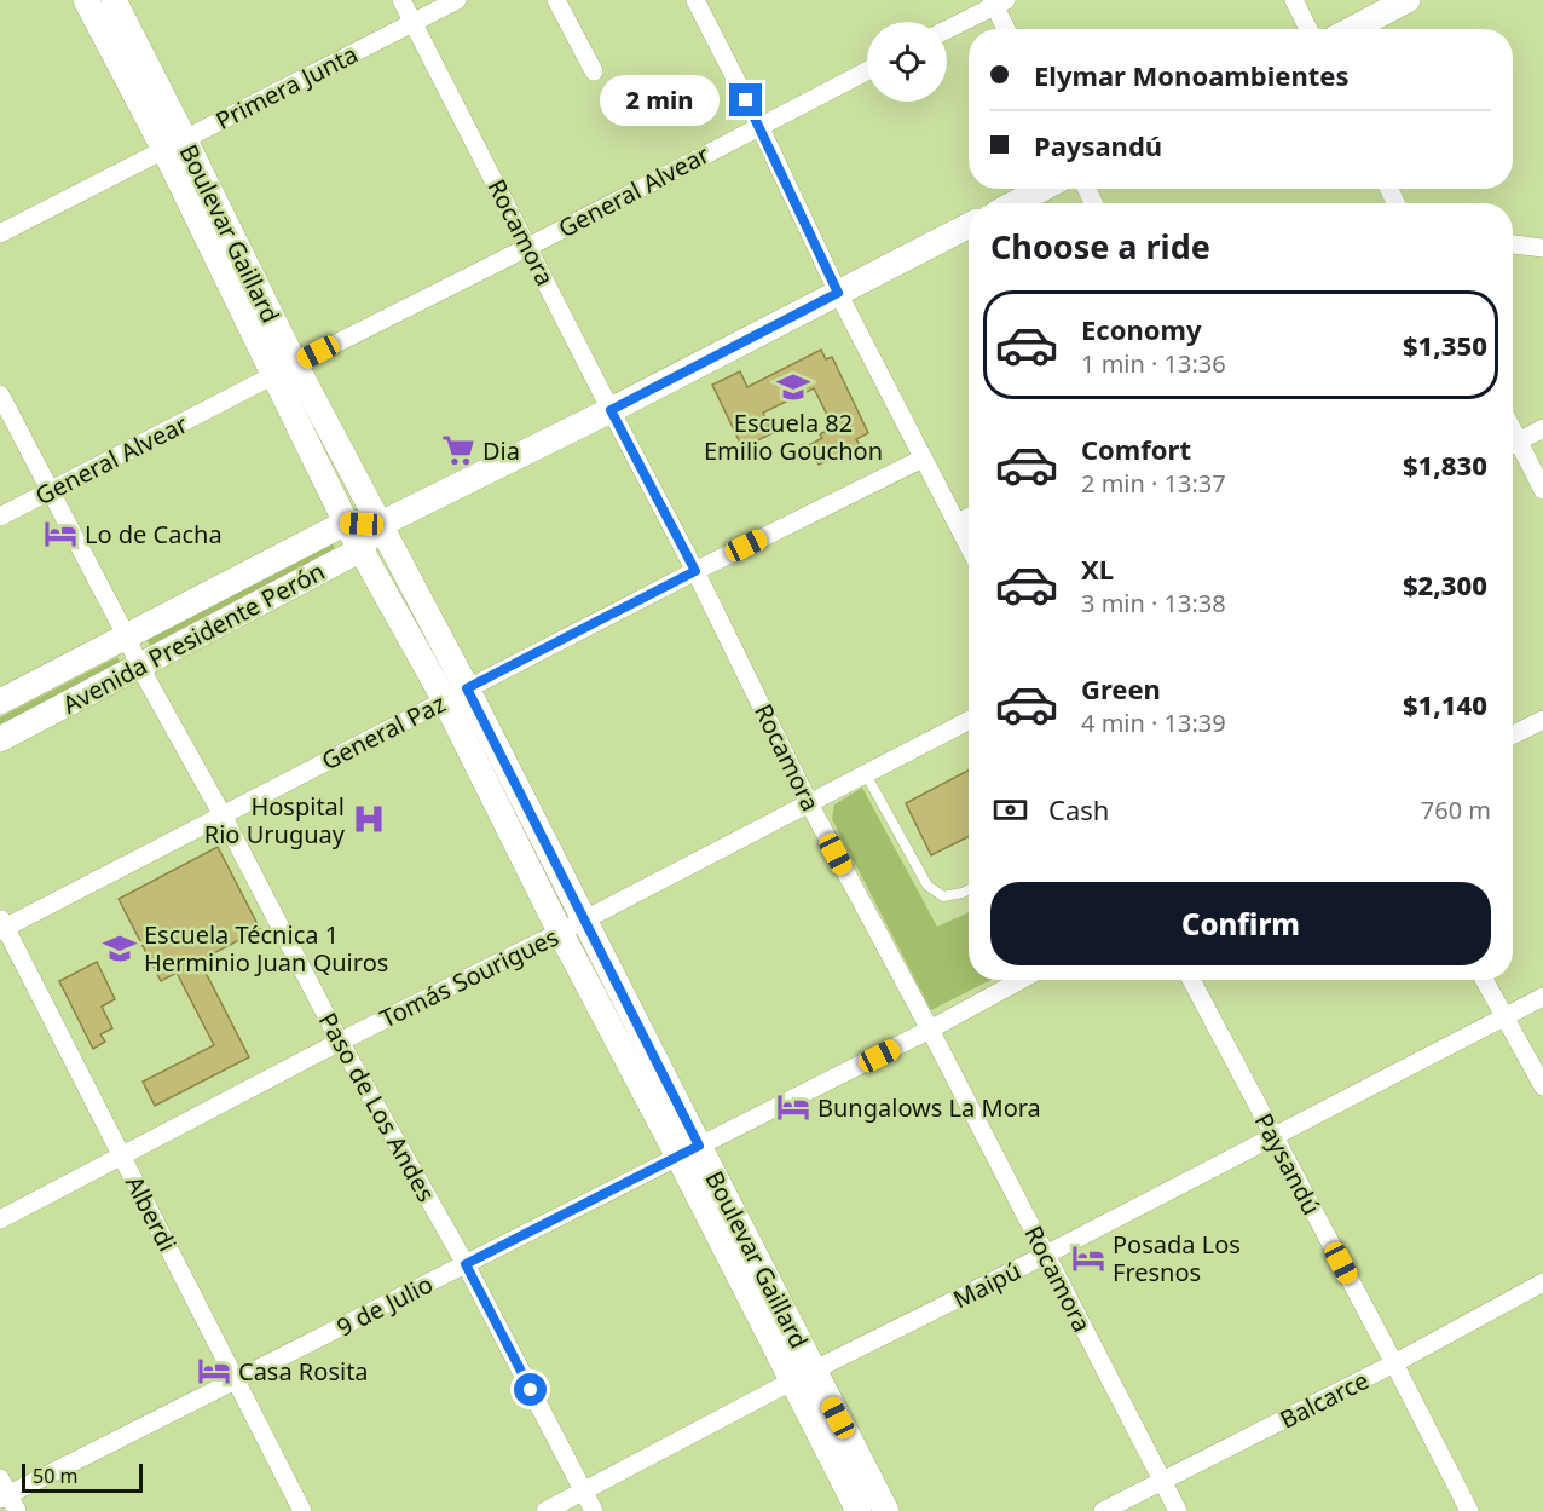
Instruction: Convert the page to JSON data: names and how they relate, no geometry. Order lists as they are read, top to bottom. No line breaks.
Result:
{"streets":{"street":["Primera Junta","General Alvear","Rocamora","Boulevar Gaillard","Avenida Presidente Perón","General Paz","Tomás Sourigues","Paso de Los Andes","Paysandú","Alberdi","Maipú","9 de Julio","Balcarce"]},"crossings":[["Primera Junta","Rocamora"],["Primera Junta","Boulevar Gaillard"],["General Alvear","Rocamora"],["General Alvear","Boulevar Gaillard"],["General Alvear","Paso de Los Andes"],["Rocamora","Avenida Presidente Perón"],["Rocamora","General Paz"],["Rocamora","Tomás Sourigues"],["Rocamora","Maipú"],["Rocamora","9 de Julio"],["Rocamora","Balcarce"],["Boulevar Gaillard","Avenida Presidente Perón"],["Boulevar Gaillard","General Paz"],["Boulevar Gaillard","Tomás Sourigues"],["Boulevar Gaillard","Maipú"],["Boulevar Gaillard","9 de Julio"],["Avenida Presidente Perón","Paso de Los Andes"],["General Paz","Paso de Los Andes"],["General Paz","Alberdi"],["Tomás Sourigues","Paso de Los Andes"],["Tomás Sourigues","Alberdi"],["Paso de Los Andes","Maipú"],["Paso de Los Andes","9 de Julio"],["Paysandú","Maipú"],["Paysandú","Balcarce"],["Alberdi","9 de Julio"]],"places":{"school or university":["Escuela 82 Emilio Gouchon","Escuela Técnica 1 Herminio Juan Quiros"],"supermarket":["Dia"],"hotel":["Lo de Cacha","Bungalows La Mora","Posada Los Fresnos","Casa Rosita"],"hospital":["Hospital Rio Uruguay"]},"scale_bar":"50 m","page":{"banner":["Elymar Monoambientes","Paysandú"],"bubble":"2 min","heading":"Choose a ride","list":[{"name":"Economy","note":"1 min · 13:36","value":"$1,350"},{"name":"Comfort","note":"2 min · 13:37","value":"$1,830"},{"name":"XL","note":"3 min · 13:38","value":"$2,300"},{"name":"Green","note":"4 min · 13:39","value":"$1,140"}],"pay":["Cash","760 m"],"buttons":"Confirm","scale":"50 m"}}
